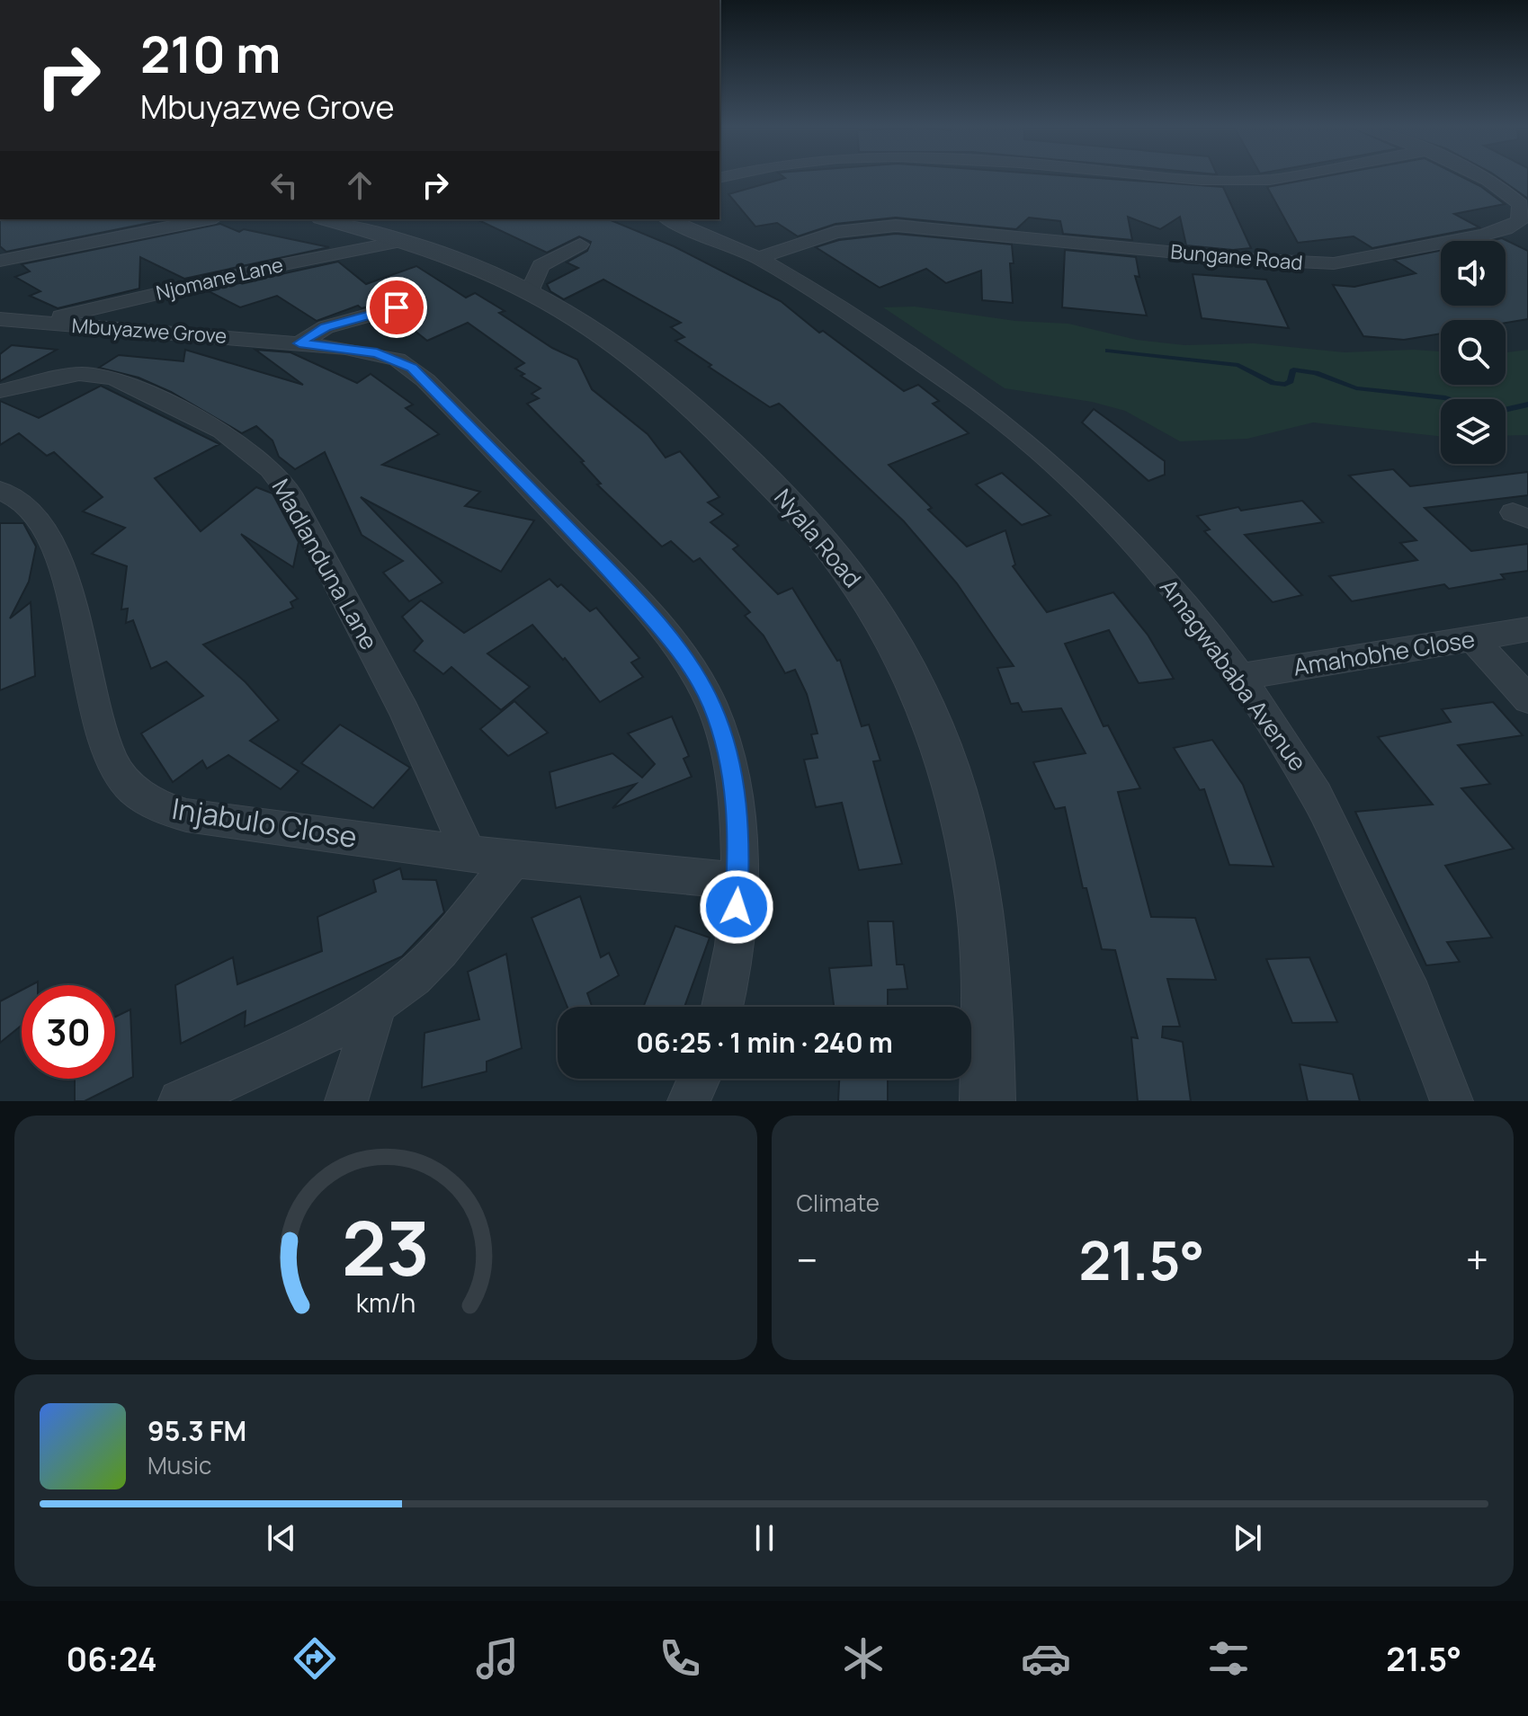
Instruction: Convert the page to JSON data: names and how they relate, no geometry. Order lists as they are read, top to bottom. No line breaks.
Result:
{"streets":{"street":["Bungane Road","Njomane Lane","Mbuyazwe Grove","Nyala Road","Madlanduna Lane","Amahobhe Close","Amagwababa Avenue","Injabulo Close"]},"crossings":[["Bungane Road","Amagwababa Avenue"],["Njomane Lane","Mbuyazwe Grove"],["Njomane Lane","Nyala Road"],["Mbuyazwe Grove","Injabulo Close"],["Madlanduna Lane","Injabulo Close"],["Amahobhe Close","Amagwababa Avenue"]],"page":{"turn":["210 m","Mbuyazwe Grove"],"limit":"30","trip":"06:25 · 1 min · 240 m","tile":"Climate","heat":["−","21.5°","+"],"song":["95.3 FM","Music"],"tabs":["06:24","21.5°"],"gauge":["23","km/h"]}}
